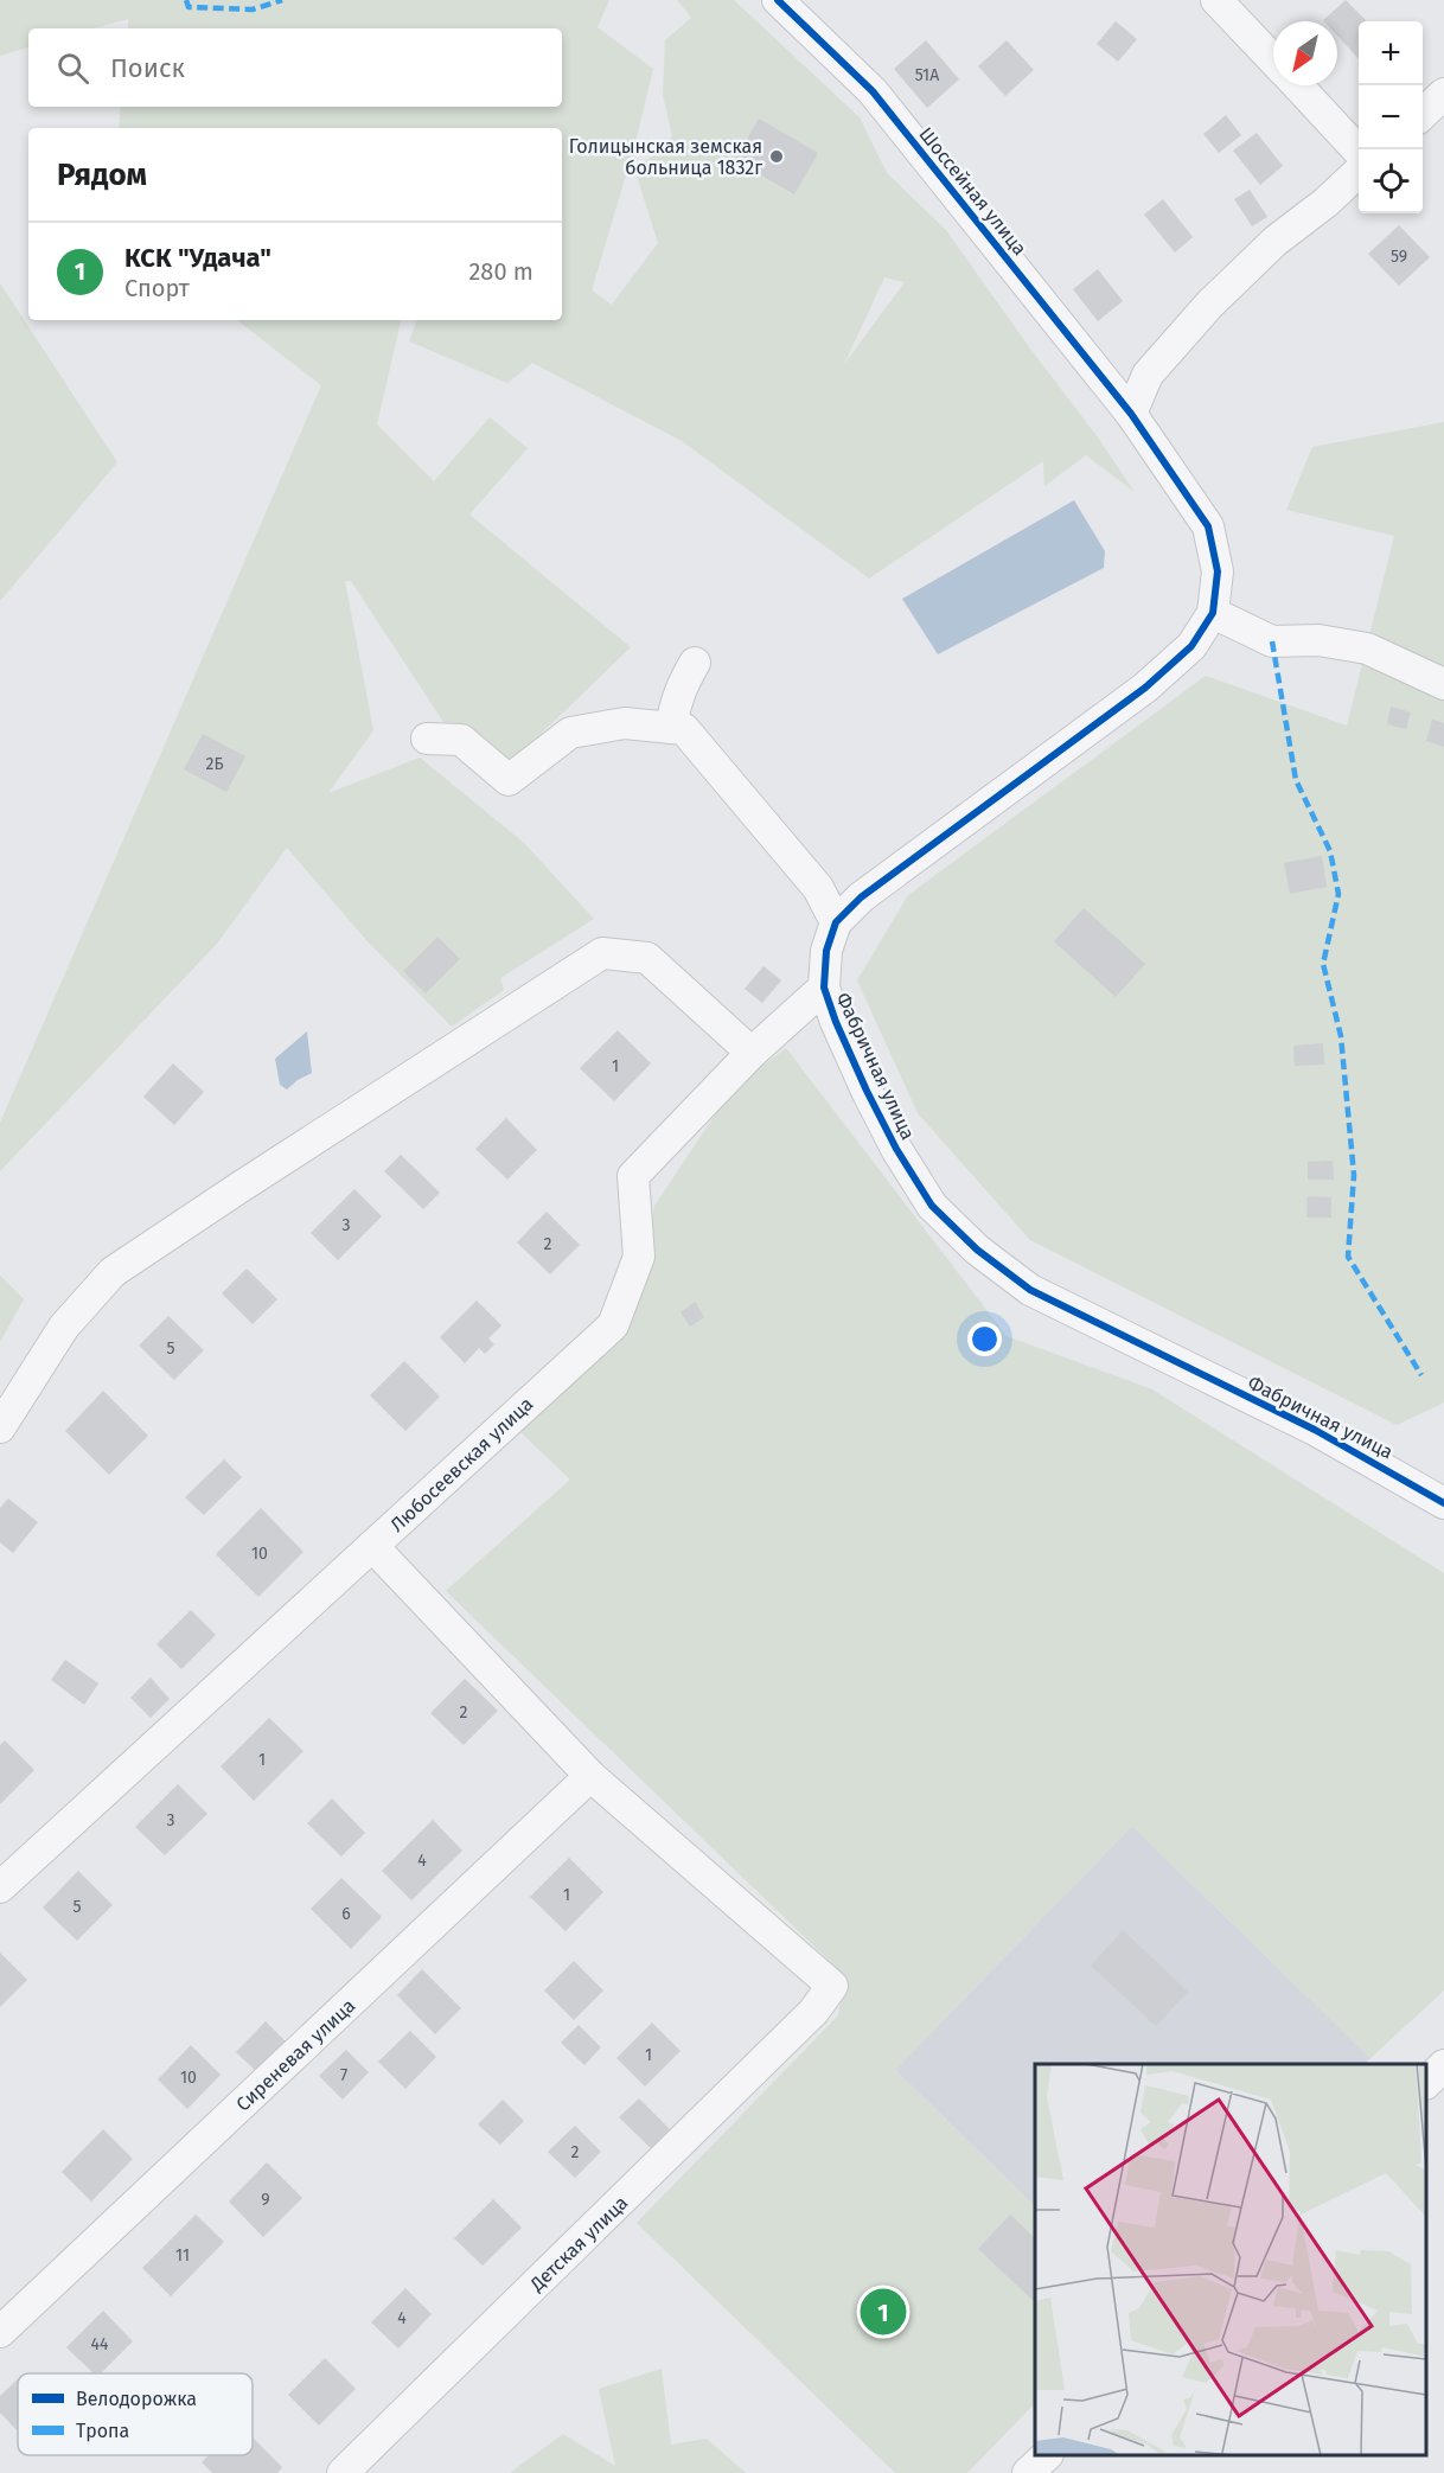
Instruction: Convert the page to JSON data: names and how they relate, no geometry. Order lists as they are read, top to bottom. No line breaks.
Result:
{"streets":{"street":["Шоссейная улица","Фабричная улица","Любосеевская улица","Сиреневая улица","Детская улица"]},"crossings":[["Шоссейная улица","Фабричная улица"],["Фабричная улица","Любосеевская улица"],["Сиреневая улица","Детская улица"]],"places":["Голицынская земская больница 1832г"],"house_numbers":["51А","59","2Б","1","3","2","5","10","2","1","3","4","1","5","6","1","7","10","2","9","11","4","44"],"legend":["Велодорожка","Тропа"],"north":"bottom left","page":{"map_buttons":["+","−"],"search":"Поиск","heading":"Рядом","list":[{"mark":"1","name":"КСК \"Удача\"","note":"Спорт","value":"280 m"}],"pins":"1"}}
